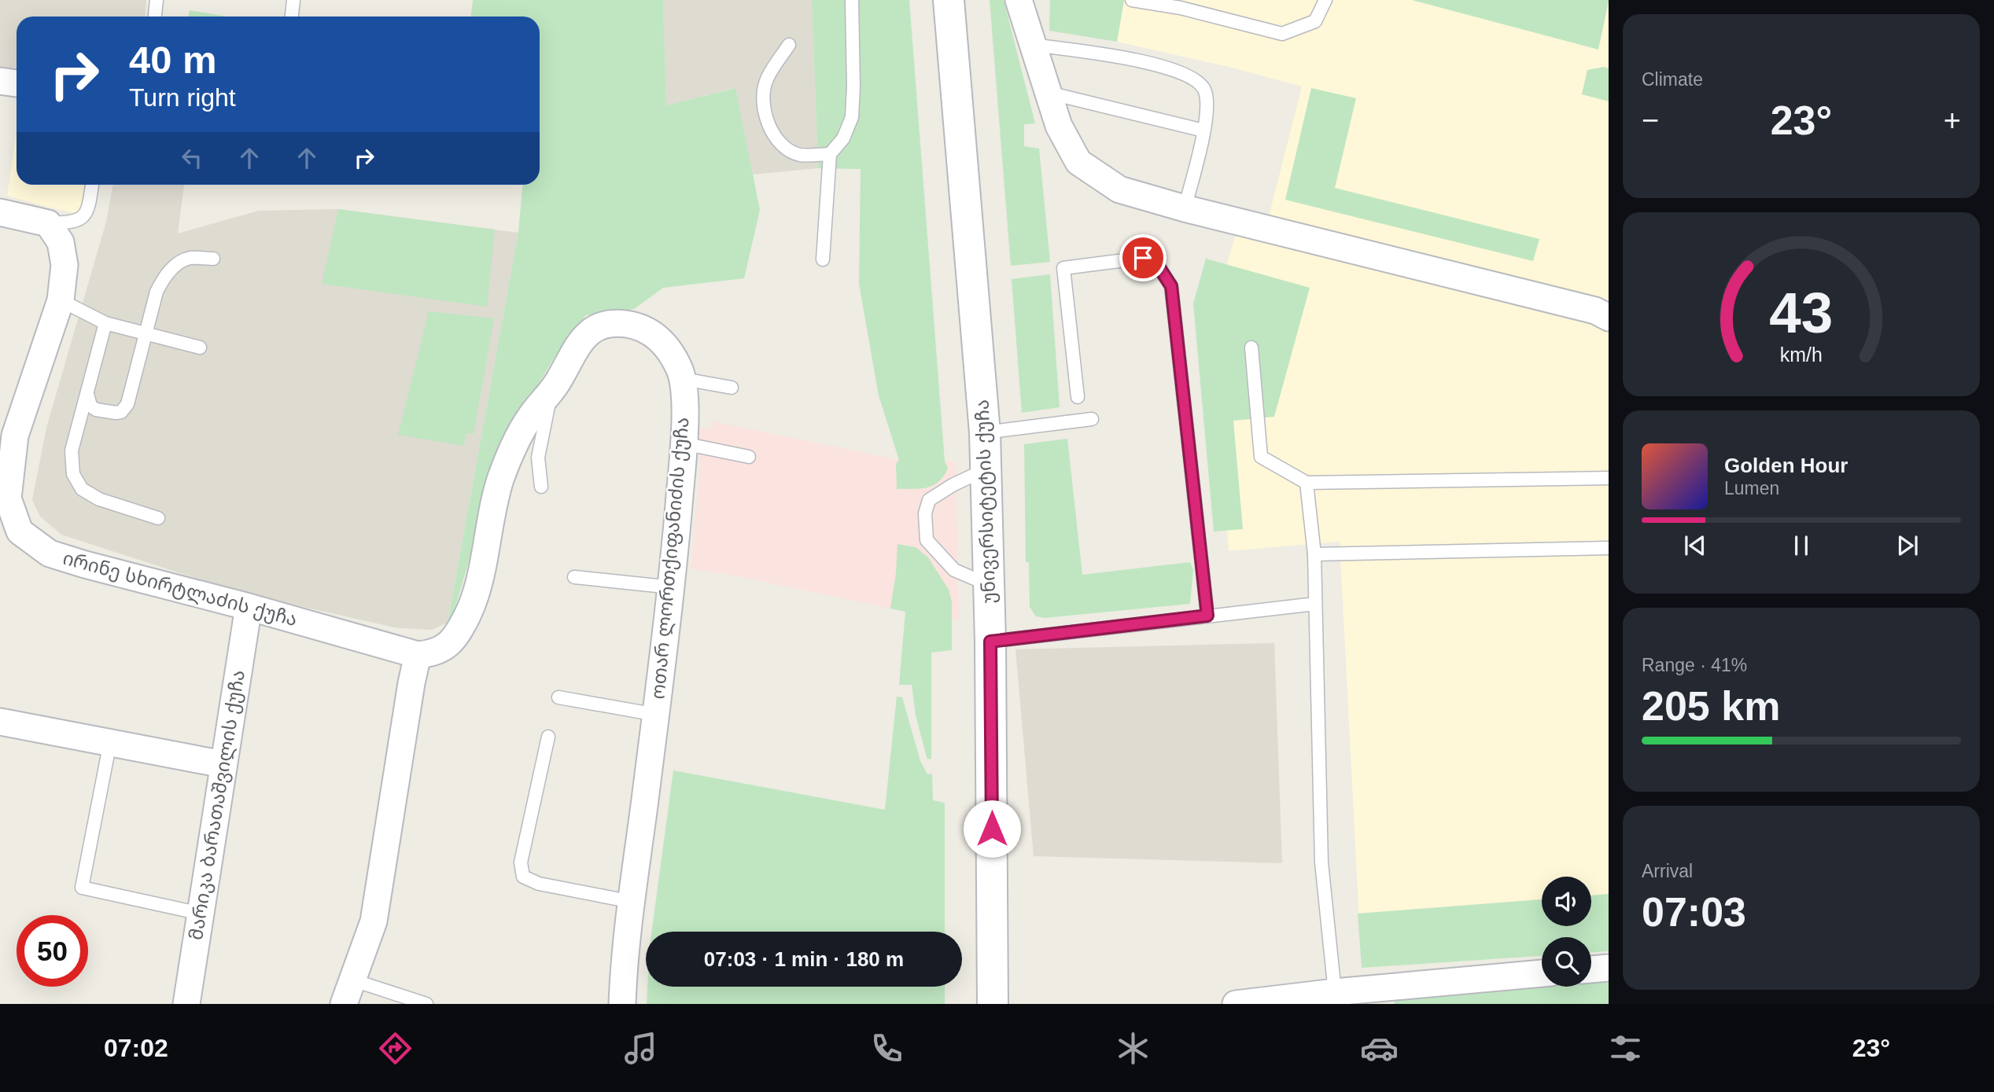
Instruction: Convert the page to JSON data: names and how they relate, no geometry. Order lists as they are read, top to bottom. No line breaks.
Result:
{"streets":{"main road":["უნივერსიტეტის ქუჩა"],"street":["ოთარ ლორთქიფანიძის ქუჩა","ირინე სხირტლაძის ქუჩა","მარიკა ბარათაშვილის ქუჩა"]},"crossings":[["ოთარ ლორთქიფანიძის ქუჩა","ირინე სხირტლაძის ქუჩა"],["ირინე სხირტლაძის ქუჩა","მარიკა ბარათაშვილის ქუჩა"]],"page":{"tile":["Climate",["Range · 41%","205 km"],["Arrival","07:03"]],"turn":["40 m","Turn right"],"heat":["−","23°","+"],"song":["Golden Hour","Lumen"],"limit":"50","trip":"07:03 · 1 min · 180 m","tabs":["07:02","23°"],"gauge":["43","km/h"]}}
